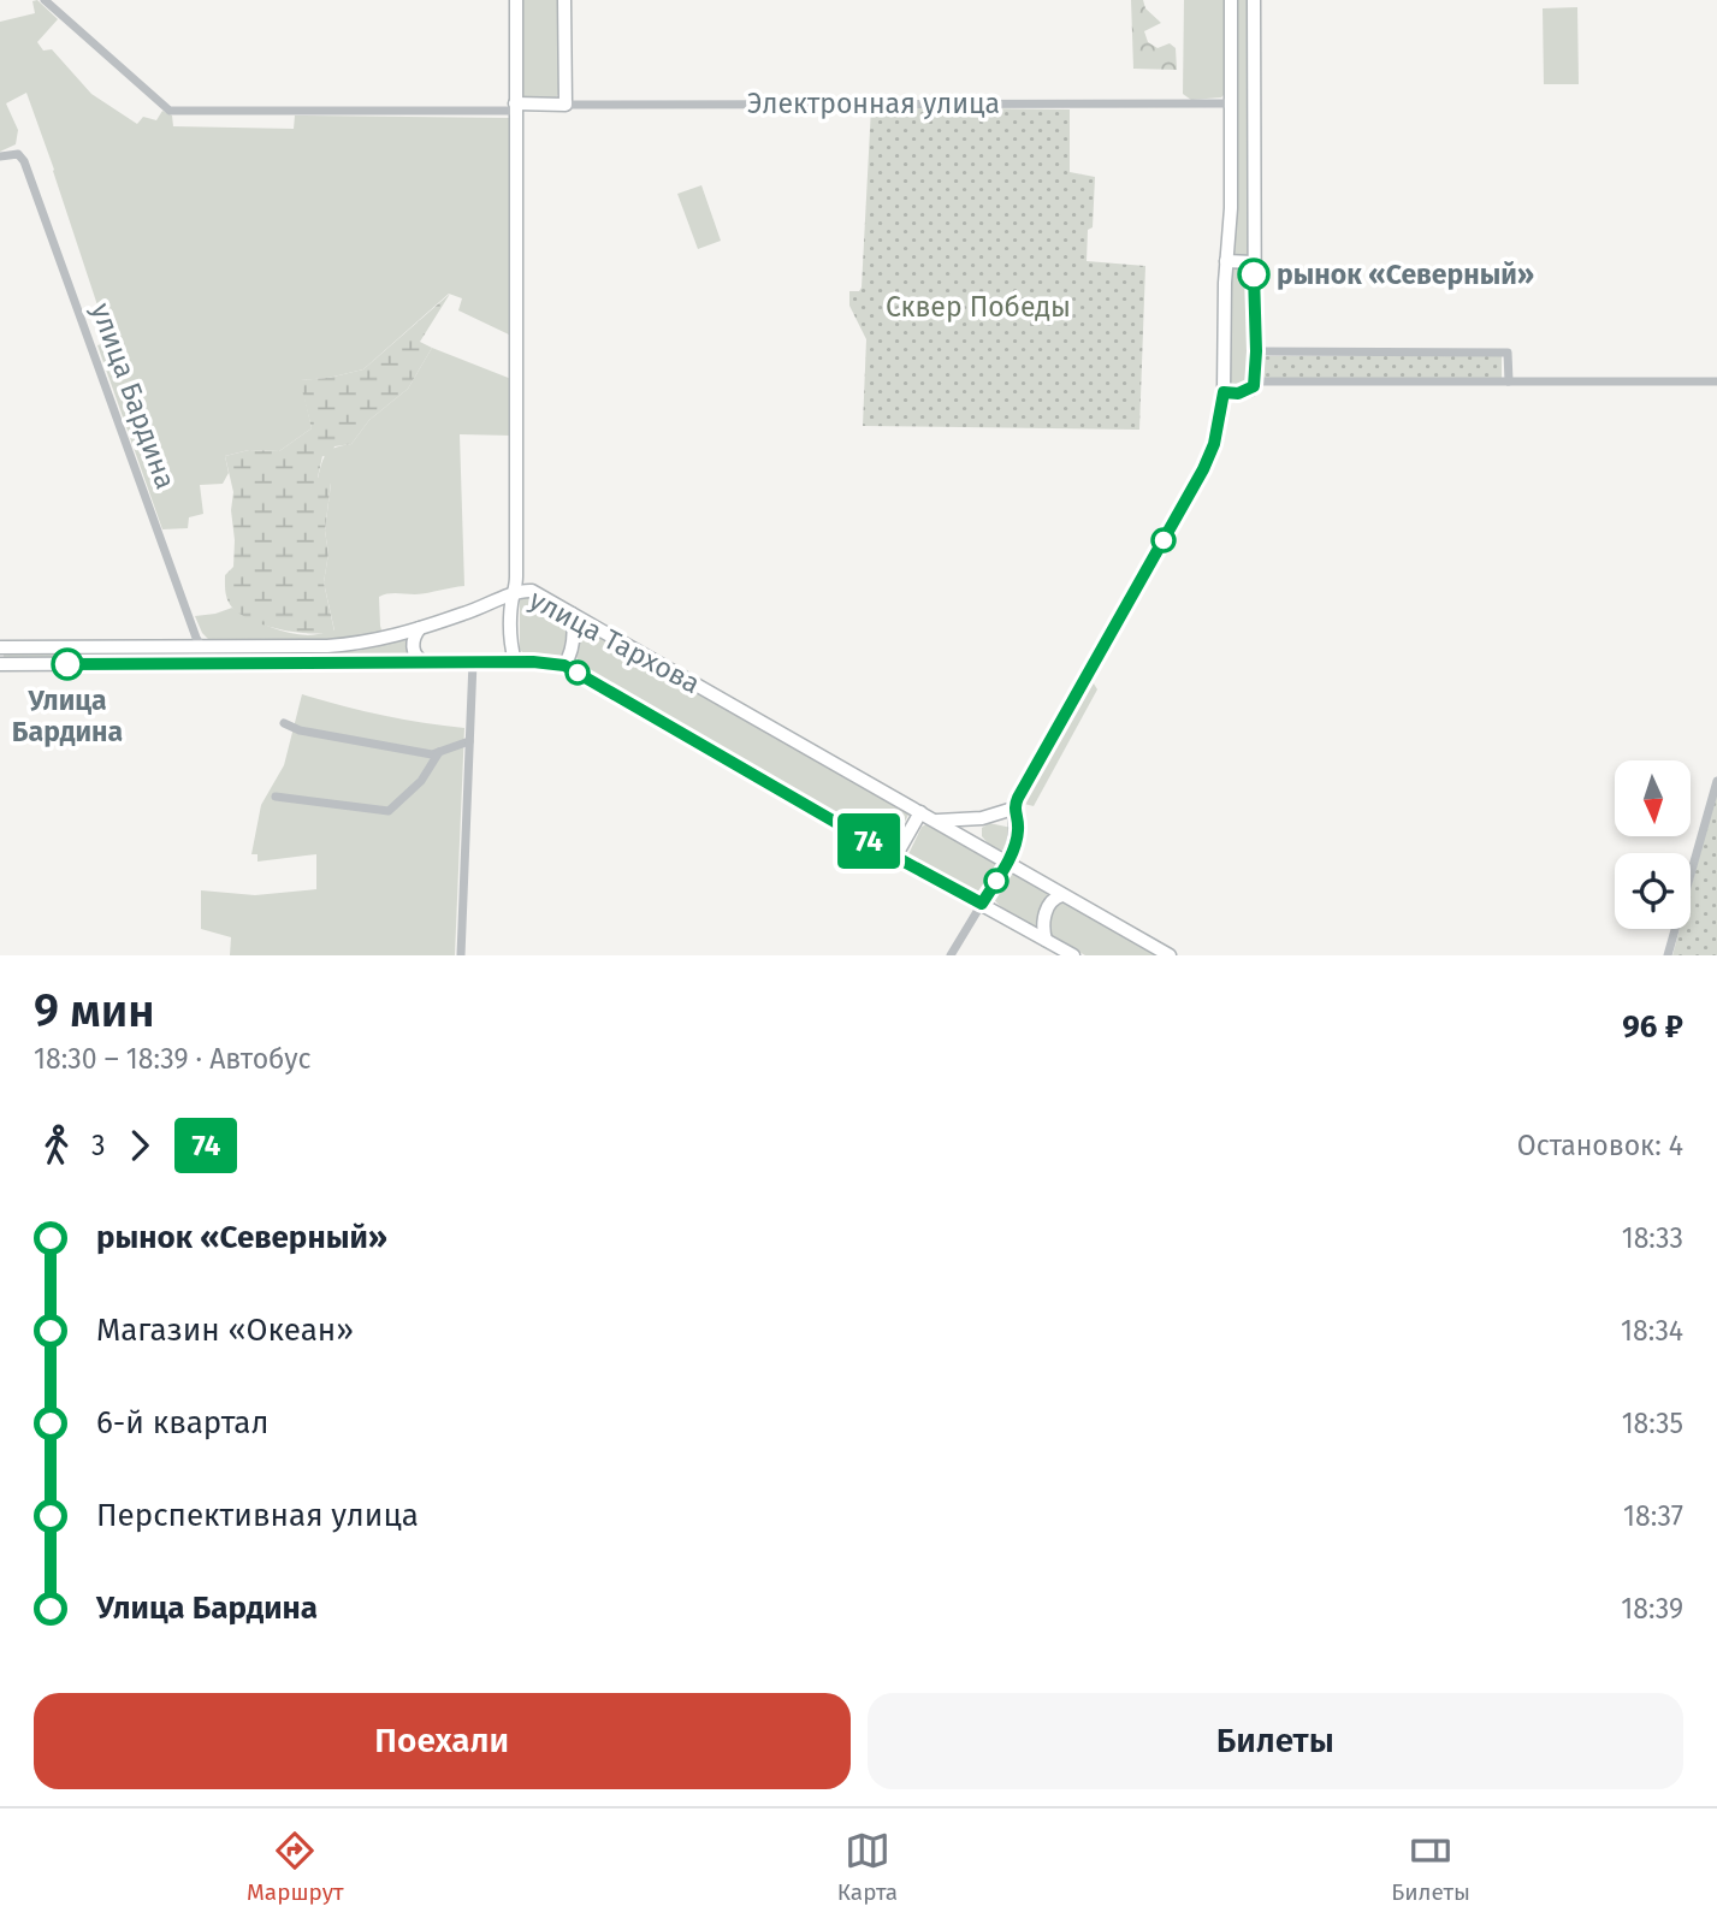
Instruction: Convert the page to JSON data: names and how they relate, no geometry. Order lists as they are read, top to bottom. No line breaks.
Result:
{"streets":{"main road":["Электронная улица","улица Тархова"],"street":["улица Бардина"]},"crossings":[["улица Бардина","улица Тархова"]],"parks":["Сквер Победы"],"places":["рынок «Северный»","Улица Бардина"],"lines":["bus line 74"],"north":"bottom","page":{"on_map":"74","heading":["9 мин","18:30 – 18:39 · Автобус","96 ₽"],"legs":["3","74","Остановок: 4"],"list":[{"name":"рынок «Северный»","value":"18:33"},{"name":"Магазин «Океан»","value":"18:34"},{"name":"6-й квартал","value":"18:35"},{"name":"Перспективная улица","value":"18:37"},{"name":"Улица Бардина","value":"18:39"}],"buttons":["Поехали","Билеты"],"tabs":["Маршрут","Карта","Билеты"]}}
